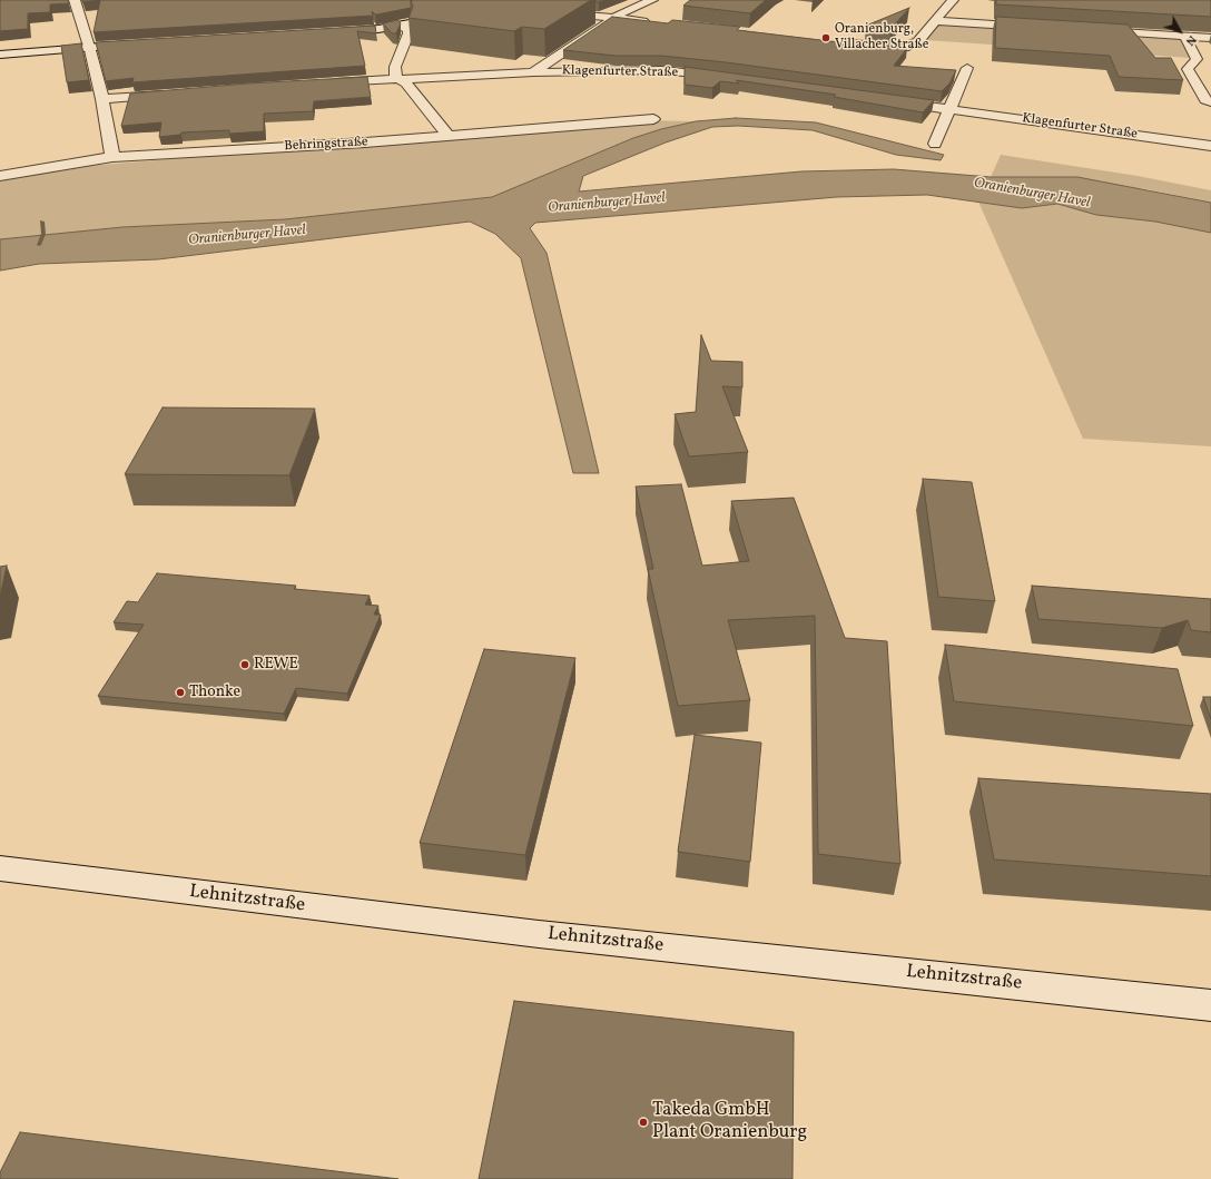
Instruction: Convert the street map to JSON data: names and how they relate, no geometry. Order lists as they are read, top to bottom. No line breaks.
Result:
{"streets":{"street":["Klagenfurter Straße","Behringstraße","Lehnitzstraße"]},"water":["Oranienburger Havel"],"places":["Oranienburg, Villacher Straße","REWE","Thonke","Takeda GmbH Plant Oranienburg"],"north":"bottom right"}
